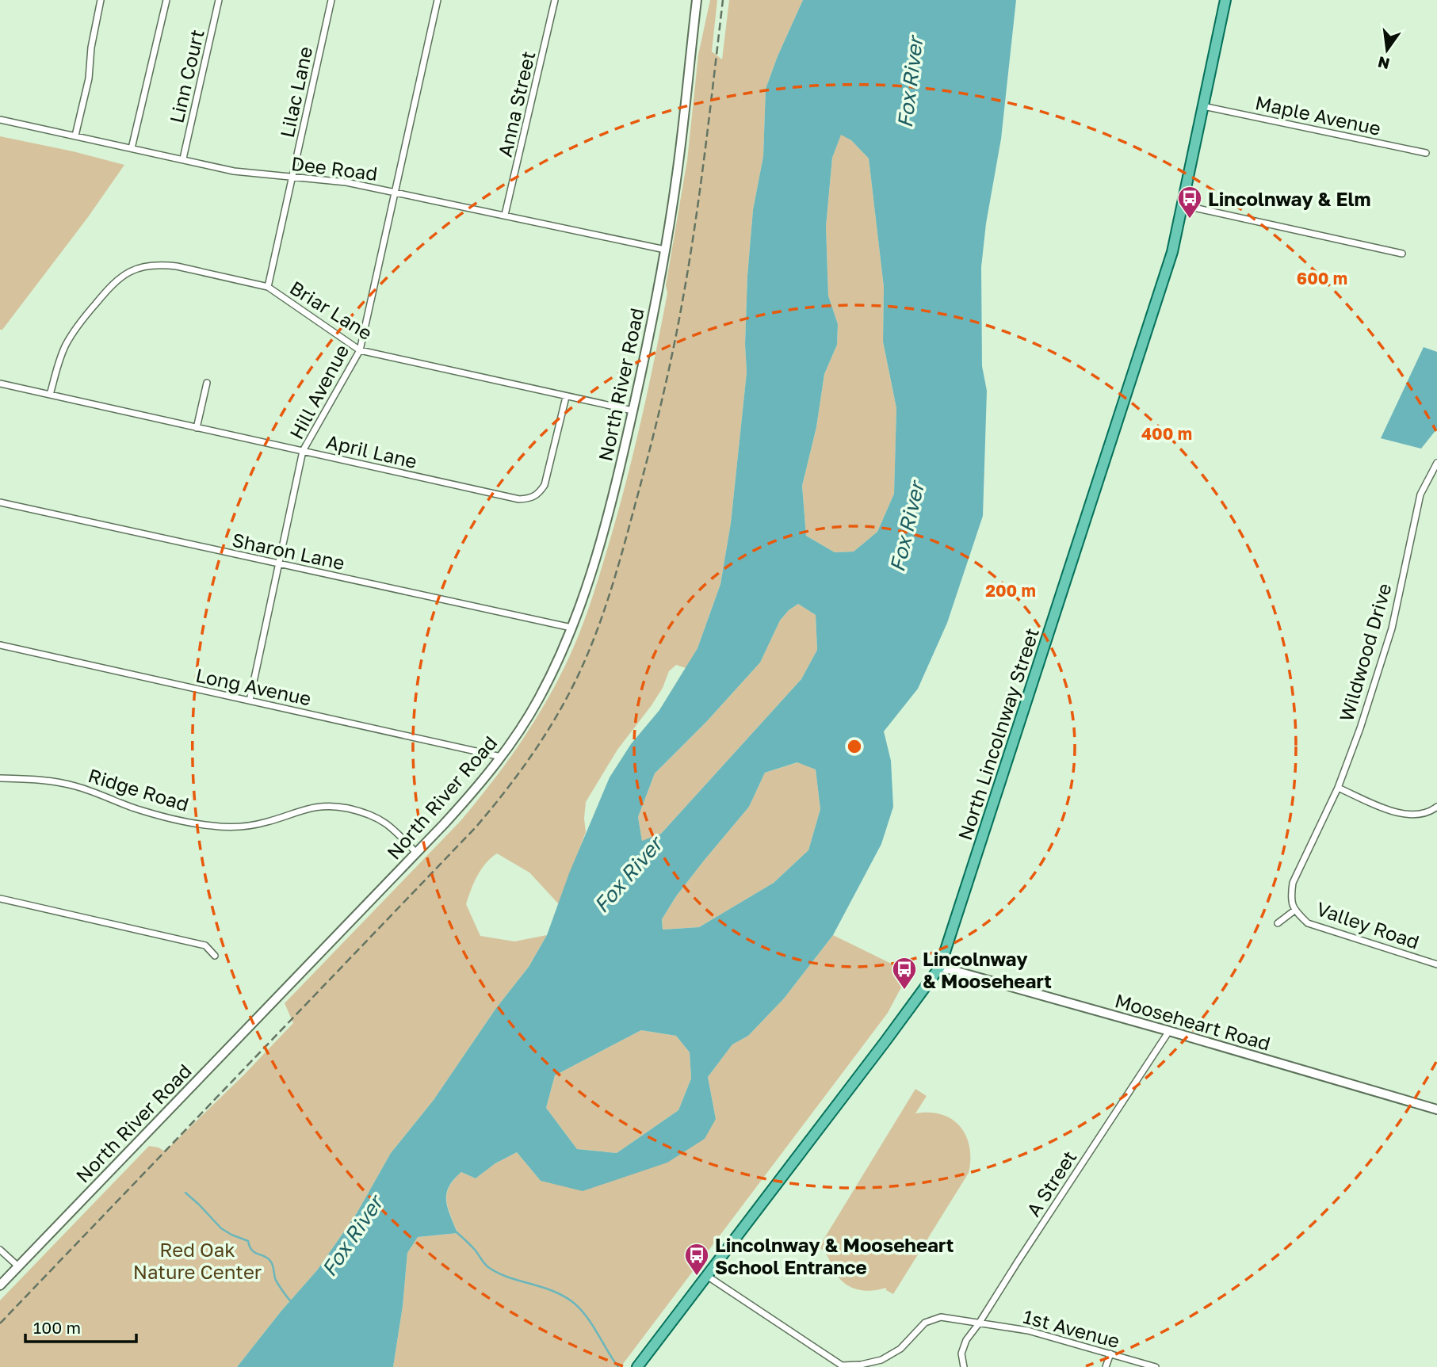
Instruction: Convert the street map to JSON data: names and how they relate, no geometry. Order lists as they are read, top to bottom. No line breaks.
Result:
{"streets":{"main road":["North River Road","North Lincolnway Street","Mooseheart Road"],"street":["Linn Court","Lilac Lane","Anna Street","Maple Avenue","Dee Road","Briar Lane","Hill Avenue","April Lane","Sharon Lane","Wildwood Drive","Long Avenue","Ridge Road","Valley Road","A Street","1st Avenue"]},"crossings":[["Linn Court","Dee Road"],["Lilac Lane","Dee Road"],["Lilac Lane","Briar Lane"],["Anna Street","Dee Road"],["Maple Avenue","North Lincolnway Street"],["Dee Road","North River Road"],["Dee Road","Hill Avenue"],["Briar Lane","North River Road"],["Briar Lane","Hill Avenue"],["Briar Lane","April Lane"],["North River Road","Sharon Lane"],["North River Road","Long Avenue"],["North River Road","Ridge Road"],["Hill Avenue","April Lane"],["Hill Avenue","Sharon Lane"],["Hill Avenue","Long Avenue"],["Wildwood Drive","Valley Road"],["North Lincolnway Street","Mooseheart Road"],["Mooseheart Road","A Street"],["A Street","1st Avenue"]],"water":["Fox River"],"parks":["Red Oak Nature Center"],"places":{"bus stop":["Lincolnway & Elm","Lincolnway & Mooseheart","Lincolnway & Mooseheart School Entrance"]},"scale_bar":"100 m","north":"bottom","rings":["600 m","400 m","200 m"]}
